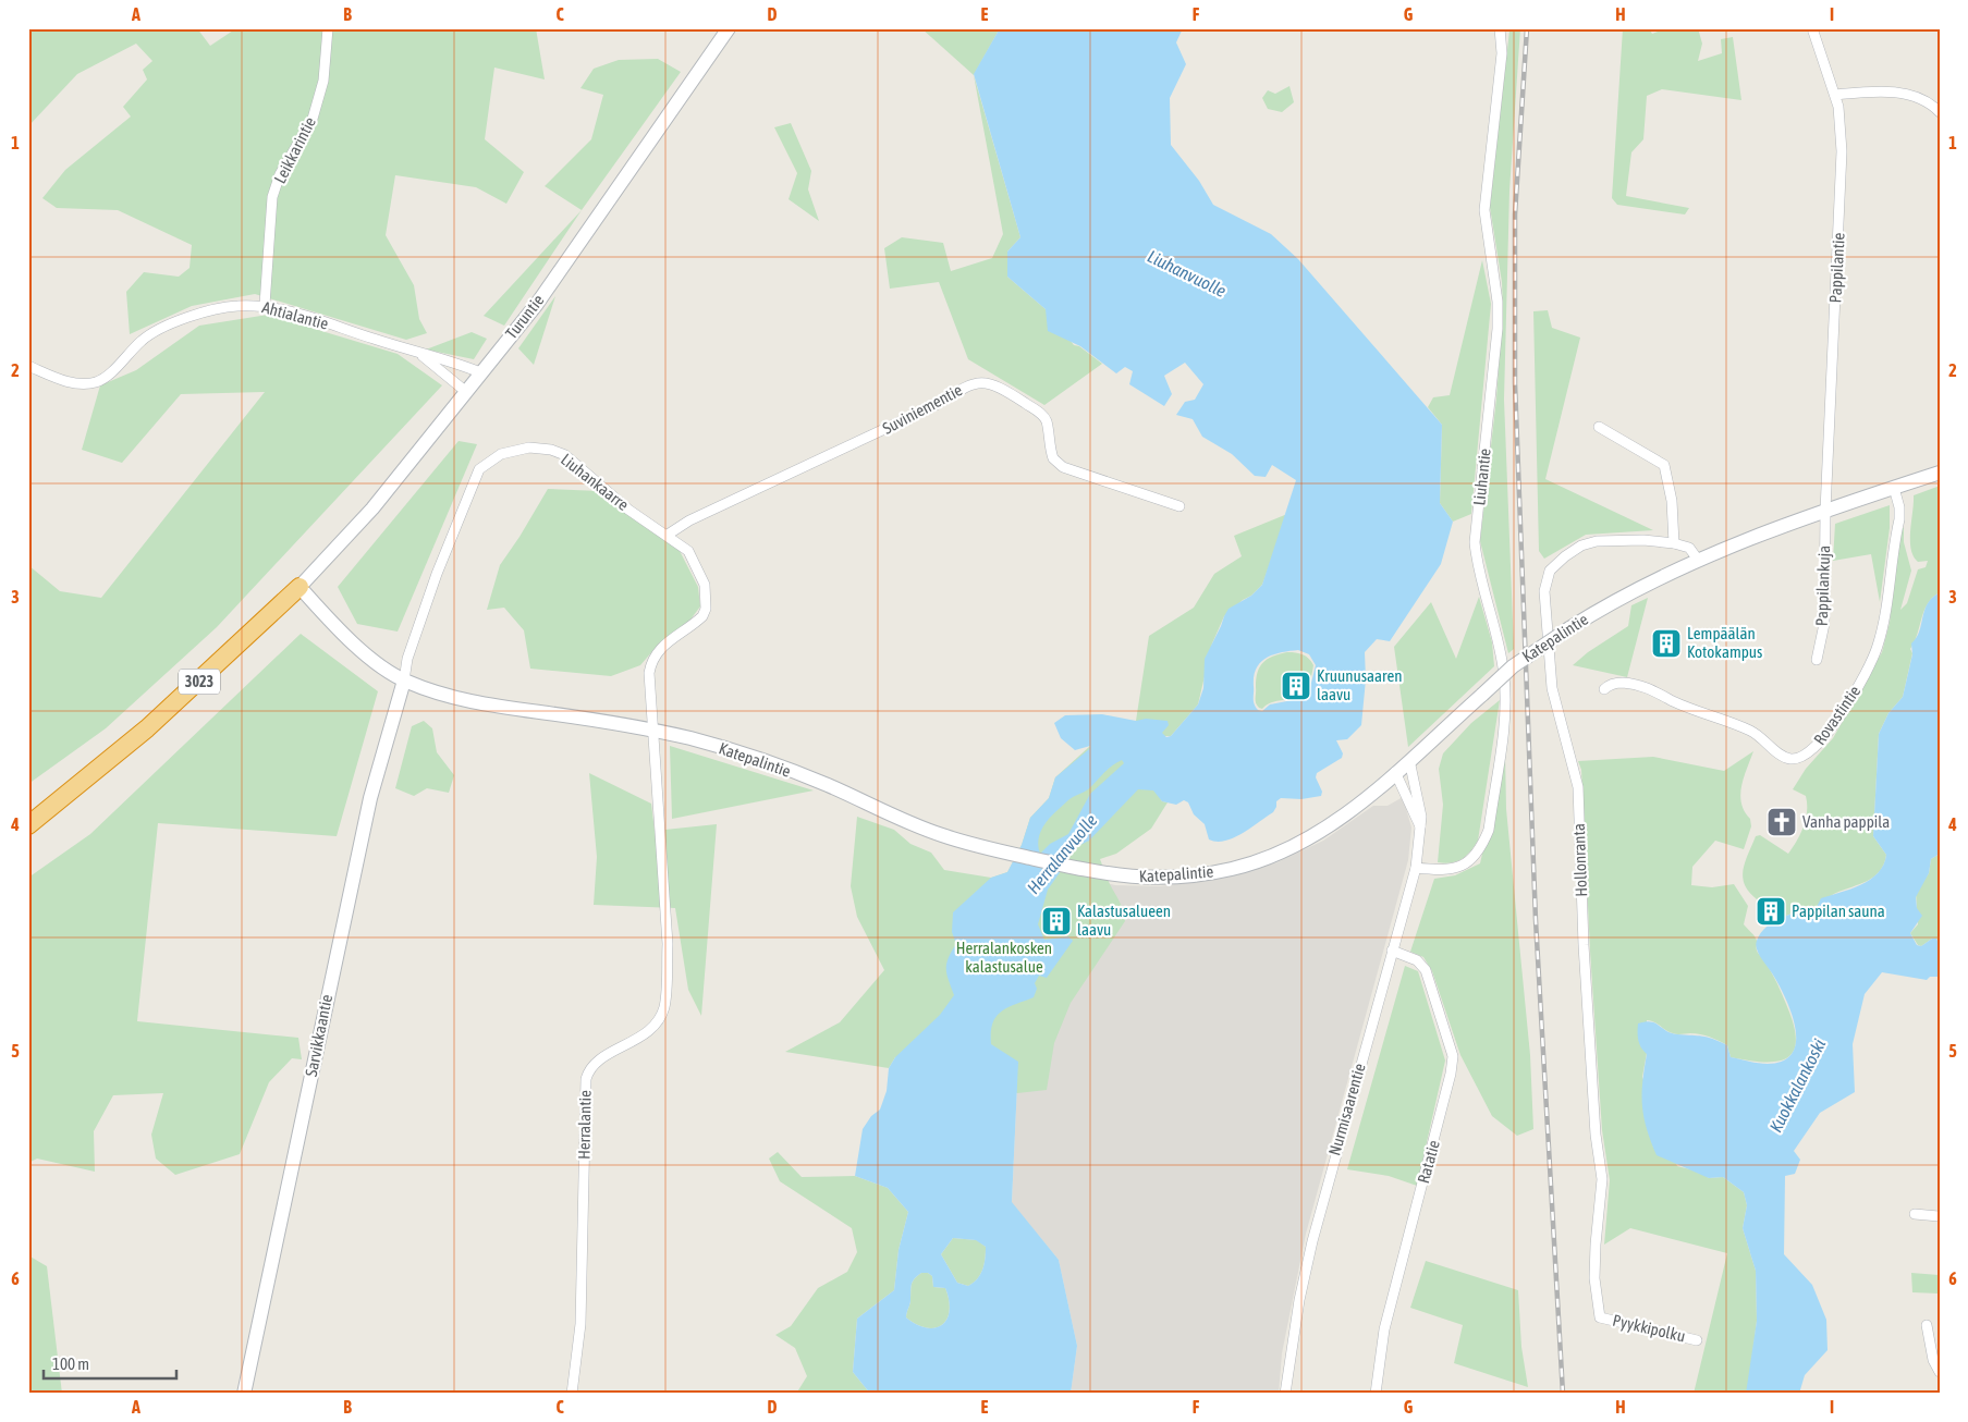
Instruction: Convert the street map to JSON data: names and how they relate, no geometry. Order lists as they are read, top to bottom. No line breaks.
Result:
{"streets":{"highway":["3023"],"street":["Leikkarintie","Pappilantie","Ahtialantie","Turuntie","Suviniementie","Liuhantie","Liuhankaarre","Pappilankuja","Katepalintie","Rovastintie","Hollonranta","Sarvikkaantie","Nurmisaarentie","Herralantie","Ratatie","Pyykkipolku"]},"crossings":[["Leikkarintie","Ahtialantie"],["Pappilantie","Pappilankuja"],["Pappilantie","Katepalintie"],["Ahtialantie","Turuntie"],["Turuntie","Katepalintie"],["Turuntie","3023"],["Suviniementie","Liuhankaarre"],["Liuhantie","Nurmisaarentie"],["Liuhankaarre","Katepalintie"],["Liuhankaarre","Sarvikkaantie"],["Liuhankaarre","Herralantie"],["Pappilankuja","Katepalintie"],["Katepalintie","3023"],["Katepalintie","Rovastintie"],["Katepalintie","Sarvikkaantie"],["Katepalintie","Nurmisaarentie"],["Katepalintie","Herralantie"],["Hollonranta","Pyykkipolku"],["Nurmisaarentie","Ratatie"]],"water":["Liuhanvuolle","Herralanvuolle","Kuokkalankoski"],"parks":["Herralankosken kalastusalue"],"places":{"building":["Lempäälän Kotokampus","Kruunusaaren laavu","Pappilan sauna","Kalastusalueen laavu"],"church":["Vanha pappila"]},"scale_bar":"100 m","grid":{"columns":["A","B","C","D","E","F","G","H","I"],"rows":["1","2","3","4","5","6"]}}
